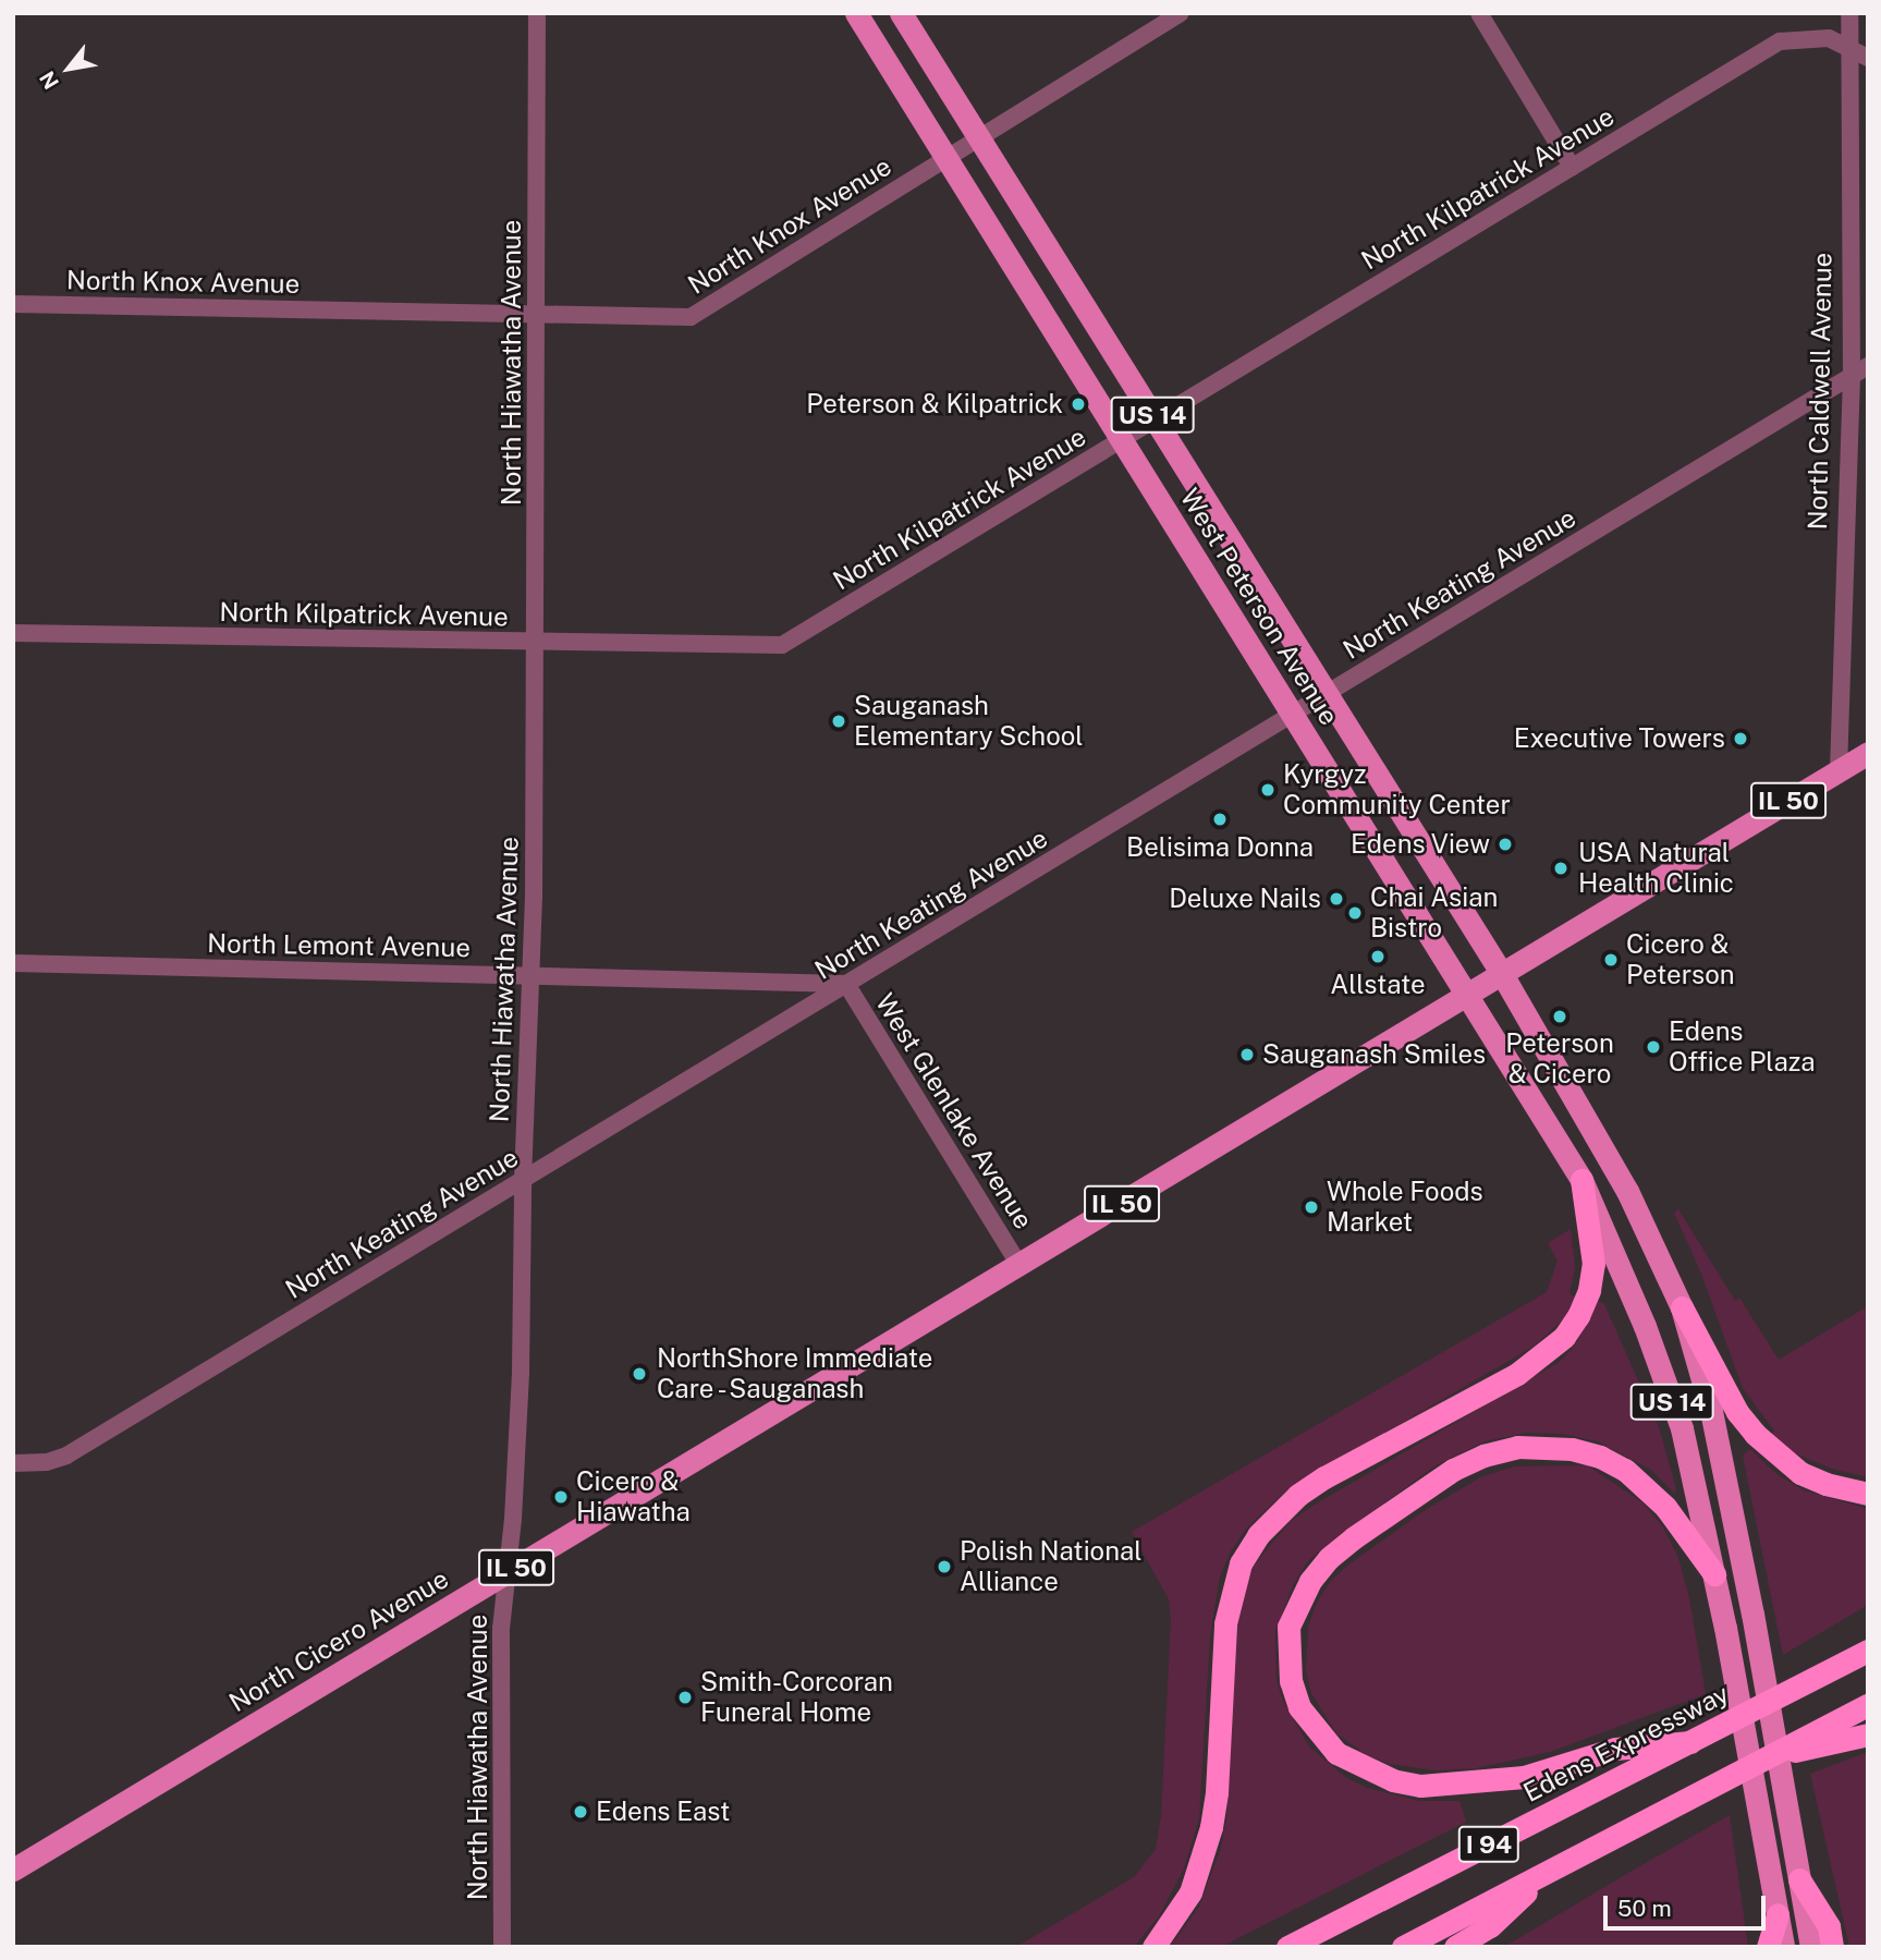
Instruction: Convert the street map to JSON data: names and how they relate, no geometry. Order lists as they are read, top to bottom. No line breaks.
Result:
{"streets":{"highway":["Edens Expressway","I 94"],"main road":["US 14","West Peterson Avenue","IL 50","North Cicero Avenue"],"street":["North Kilpatrick Avenue","North Knox Avenue","North Hiawatha Avenue","North Caldwell Avenue","North Keating Avenue","North Lemont Avenue","West Glenlake Avenue"]},"crossings":[["North Kilpatrick Avenue","North Hiawatha Avenue"],["North Kilpatrick Avenue","North Caldwell Avenue"],["North Kilpatrick Avenue","West Peterson Avenue"],["North Knox Avenue","North Hiawatha Avenue"],["North Knox Avenue","West Peterson Avenue"],["North Hiawatha Avenue","North Keating Avenue"],["North Hiawatha Avenue","North Lemont Avenue"],["North Hiawatha Avenue","North Cicero Avenue"],["North Caldwell Avenue","North Keating Avenue"],["North Caldwell Avenue","North Cicero Avenue"],["US 14","West Peterson Avenue"],["North Keating Avenue","West Peterson Avenue"],["North Keating Avenue","North Lemont Avenue"],["North Keating Avenue","West Glenlake Avenue"],["West Peterson Avenue","North Cicero Avenue"],["North Lemont Avenue","West Glenlake Avenue"],["West Glenlake Avenue","North Cicero Avenue"]],"places":["Peterson & Kilpatrick","Sauganash Elementary School","Executive Towers","Kyrgyz Community Center","Belisima Donna","Edens View","USA Natural Health Clinic","Deluxe Nails","Chai Asian Bistro","Allstate","Cicero & Peterson","Peterson & Cicero","Edens Office Plaza","Sauganash Smiles","Whole Foods Market","NorthShore Immediate Care - Sauganash","Cicero & Hiawatha","Polish National Alliance","Smith-Corcoran Funeral Home","Edens East"],"scale_bar":"50 m","north":"bottom left"}
